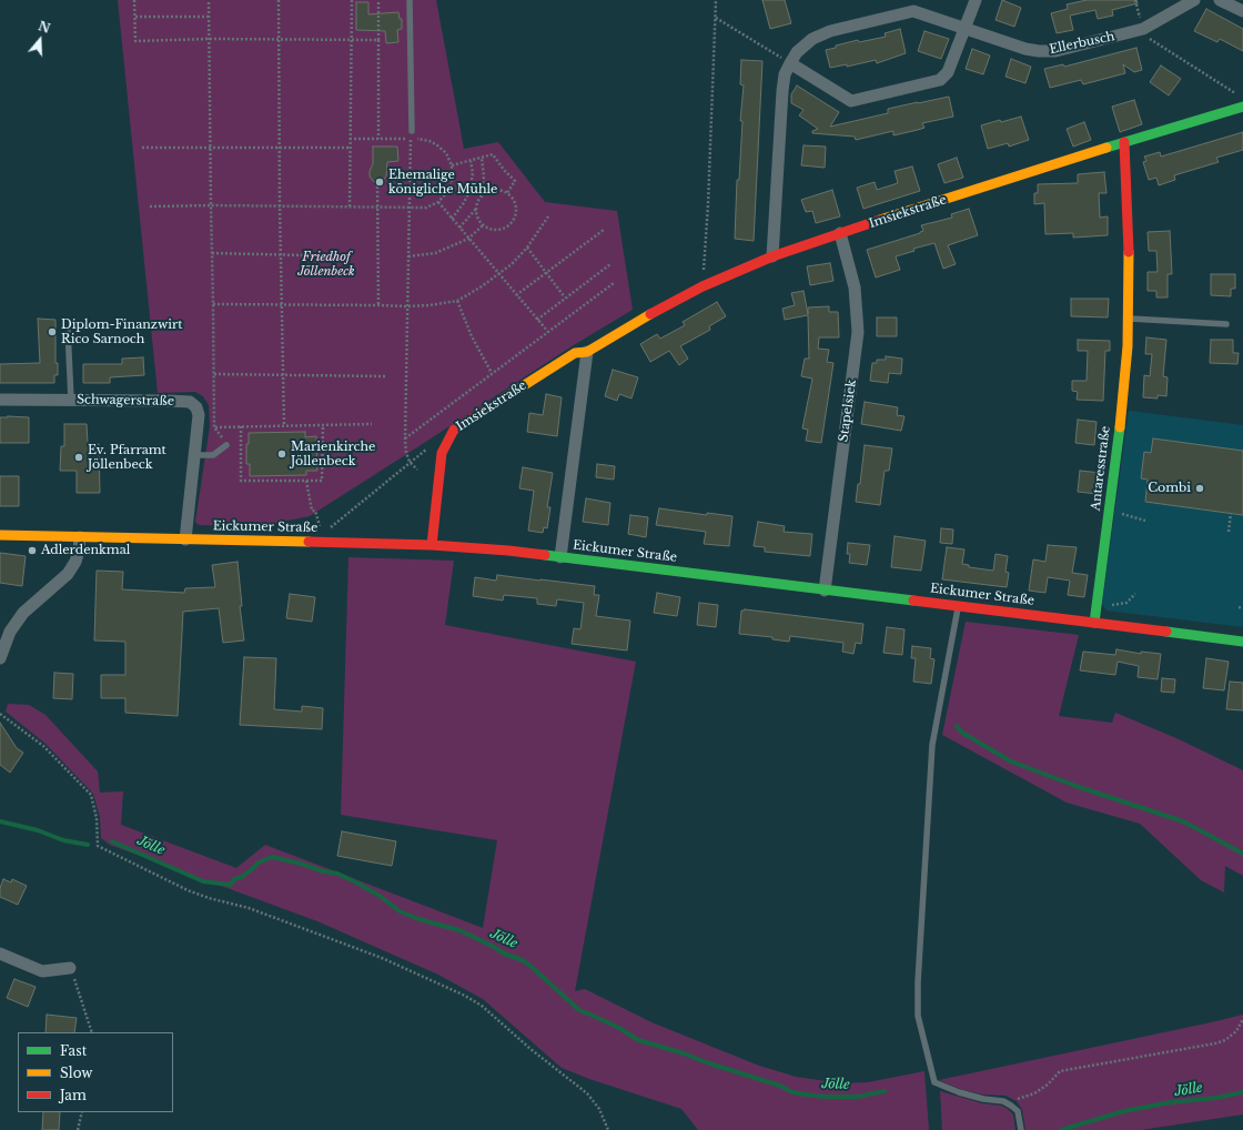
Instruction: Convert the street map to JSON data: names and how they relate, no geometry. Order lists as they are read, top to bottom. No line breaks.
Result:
{"streets":{"street":["Ellerbusch","Imsiekstraße","Schwagerstraße","Stapelsiek","Antaresstraße","Eickumer Straße"]},"crossings":[["Ellerbusch","Imsiekstraße"],["Imsiekstraße","Stapelsiek"],["Imsiekstraße","Antaresstraße"],["Imsiekstraße","Eickumer Straße"],["Schwagerstraße","Eickumer Straße"],["Stapelsiek","Eickumer Straße"],["Antaresstraße","Eickumer Straße"]],"water":["Jölle"],"parks":["Friedhof Jöllenbeck"],"places":["Ehemalige königliche Mühle","Diplom-Finanzwirt Rico Sarnoch","Marienkirche Jöllenbeck","Ev. Pfarramt Jöllenbeck","Combi","Adlerdenkmal"],"legend":["Fast","Slow","Jam"],"north":"top"}
